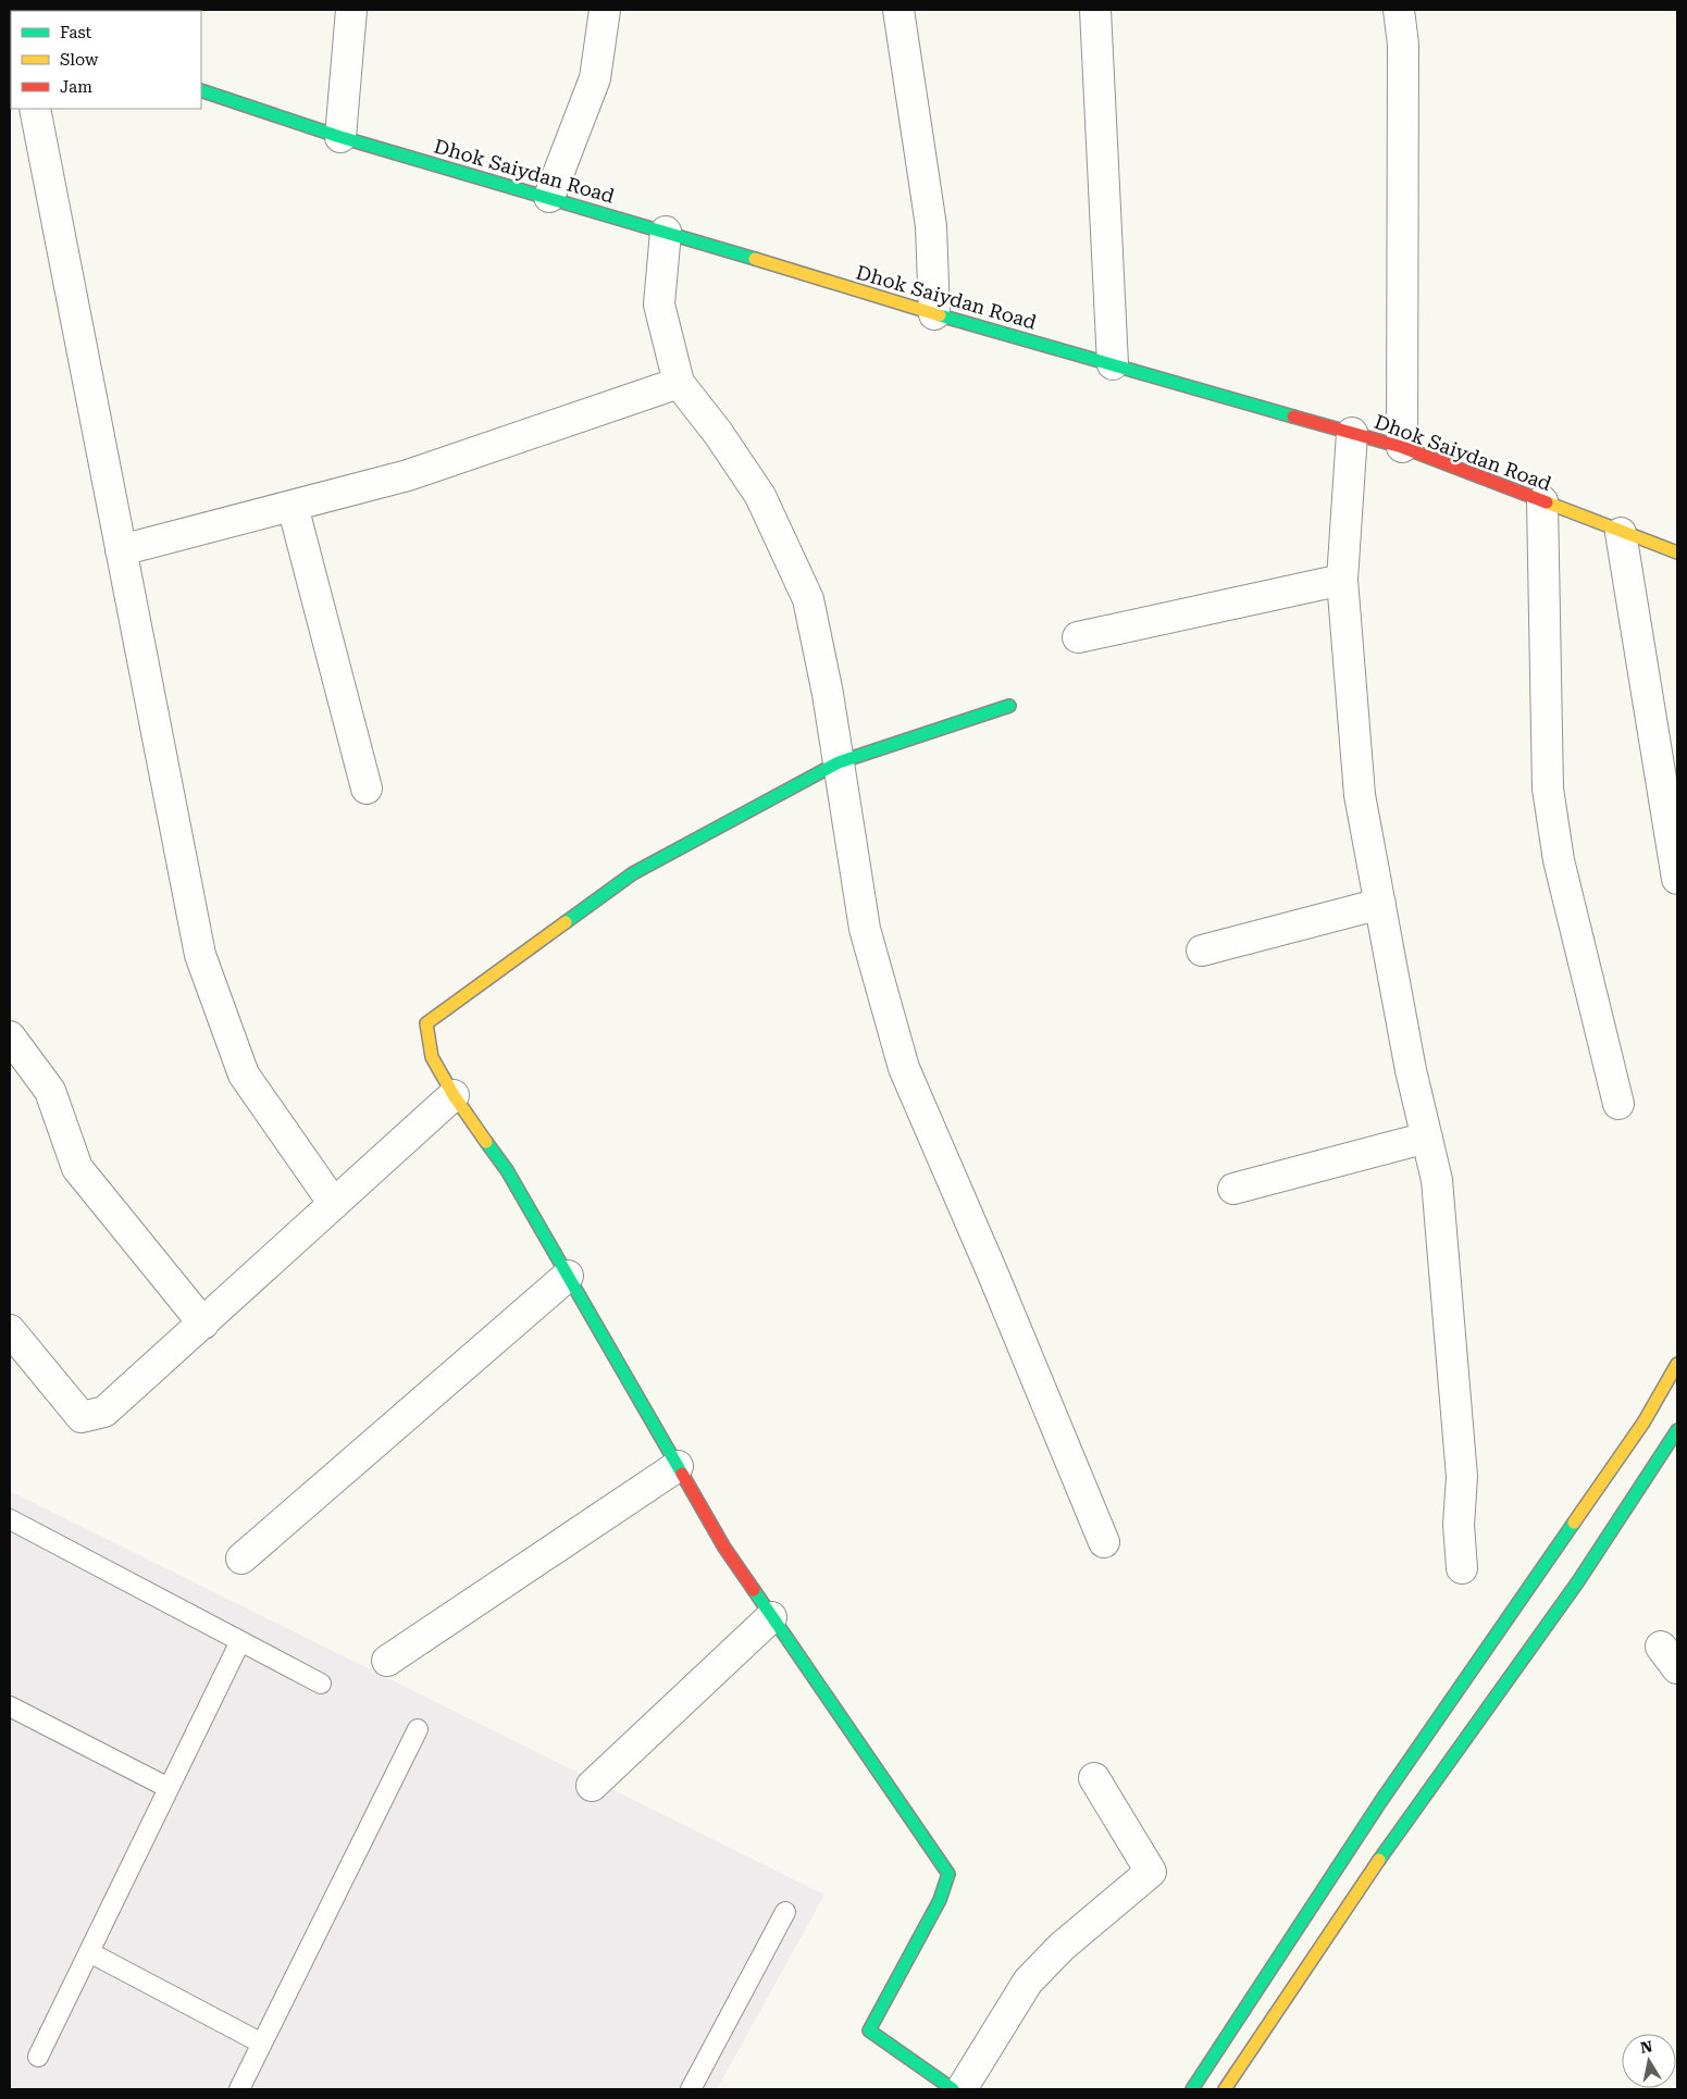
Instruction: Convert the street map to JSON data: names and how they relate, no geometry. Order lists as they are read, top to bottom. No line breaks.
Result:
{"streets":{"main road":["Dhok Saiydan Road"]},"legend":["Fast","Slow","Jam"],"north":"top"}
